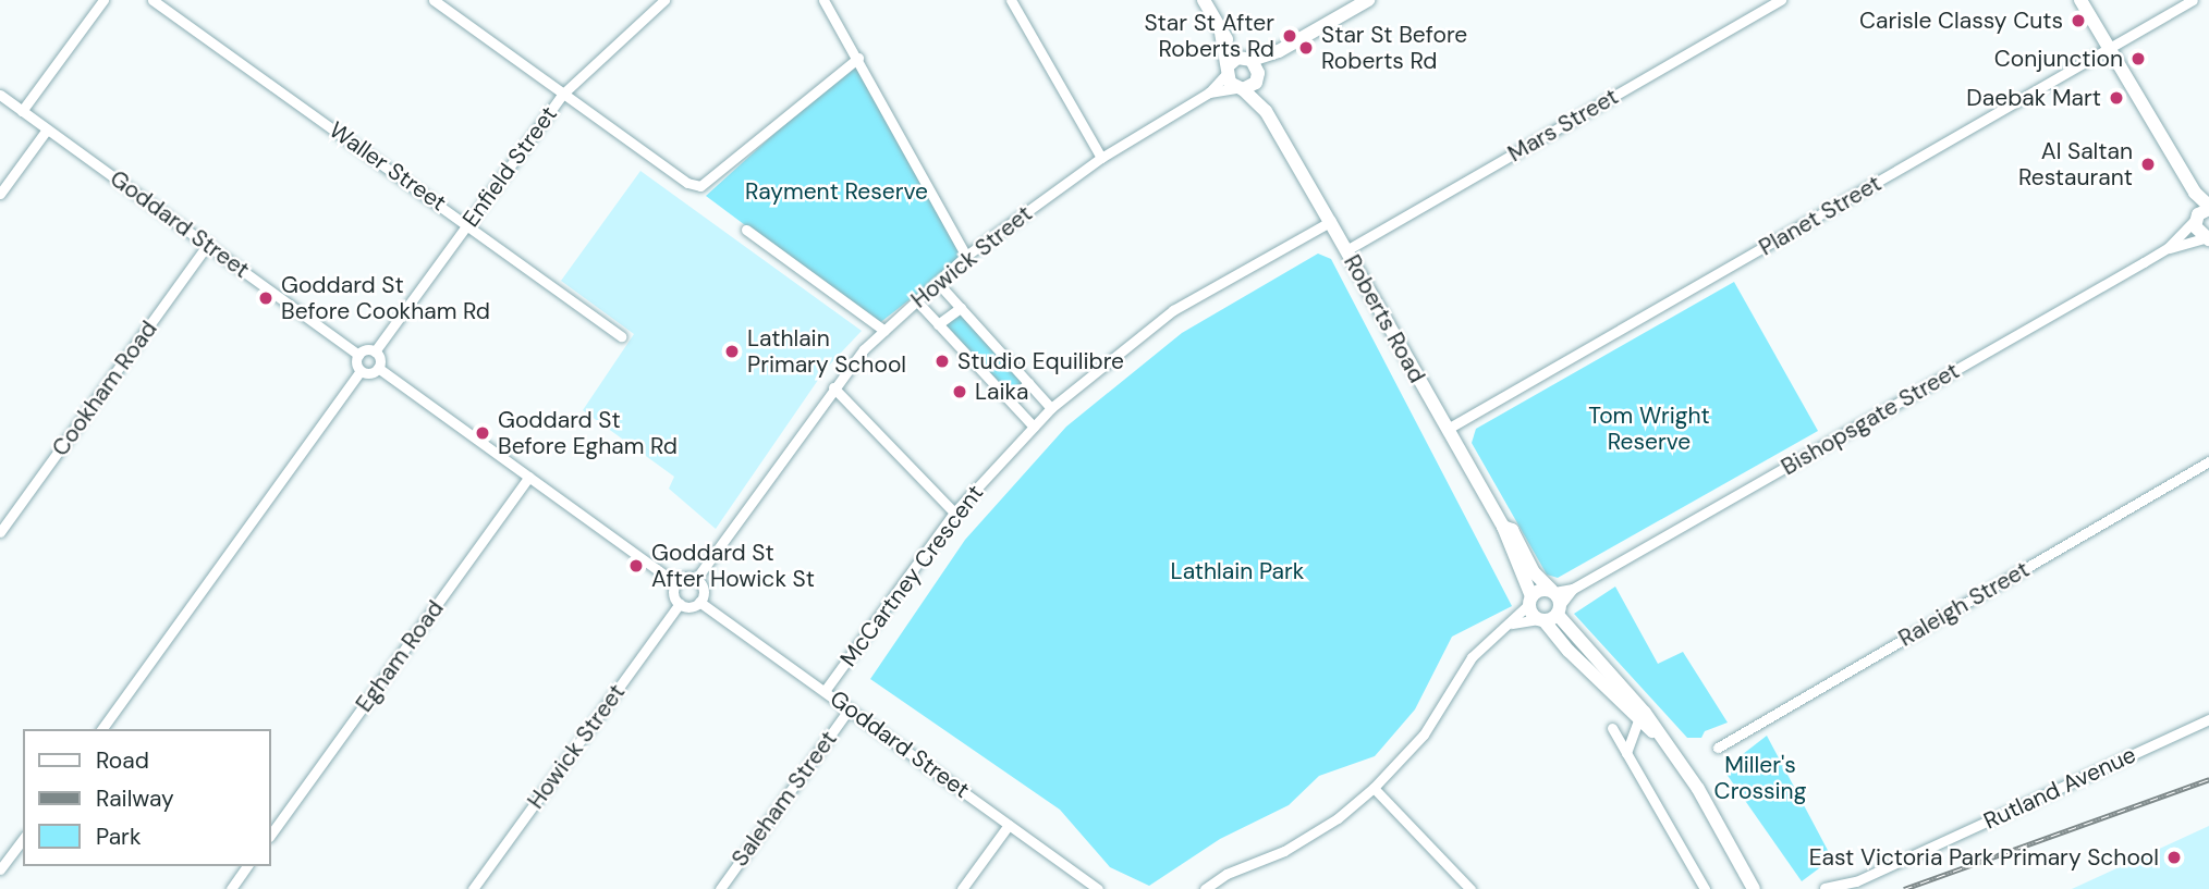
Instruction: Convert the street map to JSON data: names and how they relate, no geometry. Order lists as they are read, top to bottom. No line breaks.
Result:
{"streets":{"main road":["Roberts Road"],"street":["Mars Street","Waller Street","Enfield Street","Planet Street","Goddard Street","Howick Street","Cookham Road","Bishopsgate Street","McCartney Crescent","Raleigh Street","Egham Road","Rutland Avenue","Saleham Street"]},"crossings":[["Mars Street","Roberts Road"],["Waller Street","Enfield Street"],["Planet Street","Roberts Road"],["Goddard Street","Howick Street"],["Goddard Street","Cookham Road"],["Goddard Street","McCartney Crescent"],["Goddard Street","Saleham Street"],["Howick Street","Roberts Road"],["Roberts Road","Bishopsgate Street"],["Roberts Road","McCartney Crescent"]],"parks":["Rayment Reserve","Tom Wright Reserve","Lathlain Park","Miller's Crossing"],"places":["Carisle Classy Cuts","Star St After Roberts Rd","Star St Before Roberts Rd","Conjunction","Daebak Mart","Al Saltan Restaurant","Goddard St Before Cookham Rd","Lathlain Primary School","Studio Equilibre","Laika","Goddard St Before Egham Rd","Goddard St After Howick St","East Victoria Park Primary School"],"legend":["Road","Railway","Park"]}
